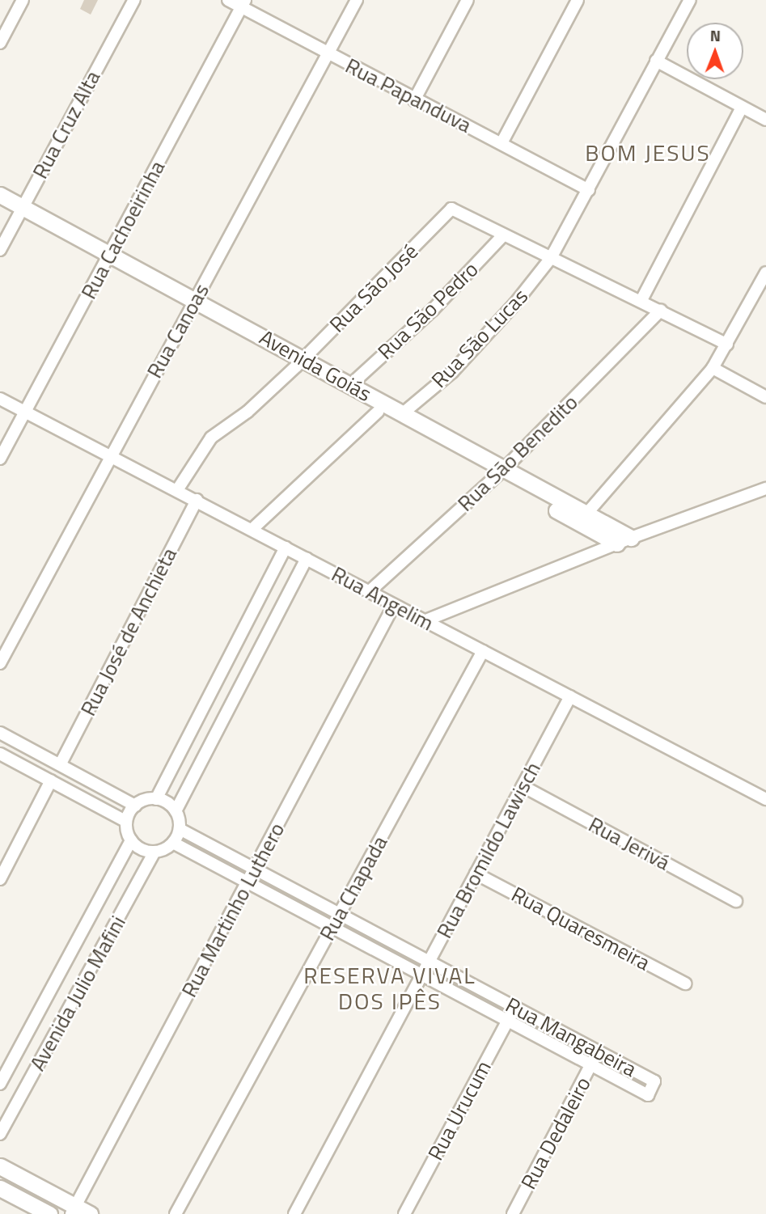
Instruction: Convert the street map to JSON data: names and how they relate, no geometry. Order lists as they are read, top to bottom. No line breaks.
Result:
{"streets":{"street":["Rua Papanduva","Rua Cruz Alta","Rua Cachoeirinha","Rua São José","Rua São Pedro","Rua Canoas","Rua São Lucas","Avenida Goiás","Rua São Benedito","Rua Angelim","Rua José de Anchieta","Rua Jerivá","Rua Bromildo Lawisch","Rua Chapada","Rua Martinho Luthero","Rua Quaresmeira","Avenida Julio Mafini","Rua Mangabeira","Rua Urucum","Rua Dedaleiro"]},"crossings":[["Rua Papanduva","Rua Cachoeirinha"],["Rua Papanduva","Rua Canoas"],["Rua Papanduva","Rua São Lucas"],["Rua Cruz Alta","Avenida Goiás"],["Rua Cachoeirinha","Avenida Goiás"],["Rua Cachoeirinha","Rua Angelim"],["Rua São José","Rua São Pedro"],["Rua São José","Avenida Goiás"],["Rua São José","Rua Angelim"],["Rua São Pedro","Avenida Goiás"],["Rua Canoas","Avenida Goiás"],["Rua Canoas","Rua Angelim"],["Rua São Lucas","Avenida Goiás"],["Avenida Goiás","Rua São Benedito"],["Rua São Benedito","Rua Angelim"],["Rua Angelim","Rua José de Anchieta"],["Rua Angelim","Rua Bromildo Lawisch"],["Rua Angelim","Rua Chapada"],["Rua Angelim","Rua Martinho Luthero"],["Rua Jerivá","Rua Bromildo Lawisch"],["Rua Bromildo Lawisch","Rua Quaresmeira"],["Rua Bromildo Lawisch","Rua Mangabeira"],["Rua Chapada","Rua Mangabeira"],["Rua Martinho Luthero","Rua Mangabeira"],["Avenida Julio Mafini","Rua Mangabeira"],["Rua Mangabeira","Rua Urucum"],["Rua Mangabeira","Rua Dedaleiro"]],"districts":["BOM JESUS","RESERVA VIVAL DOS IPÊS"],"north":"top"}
